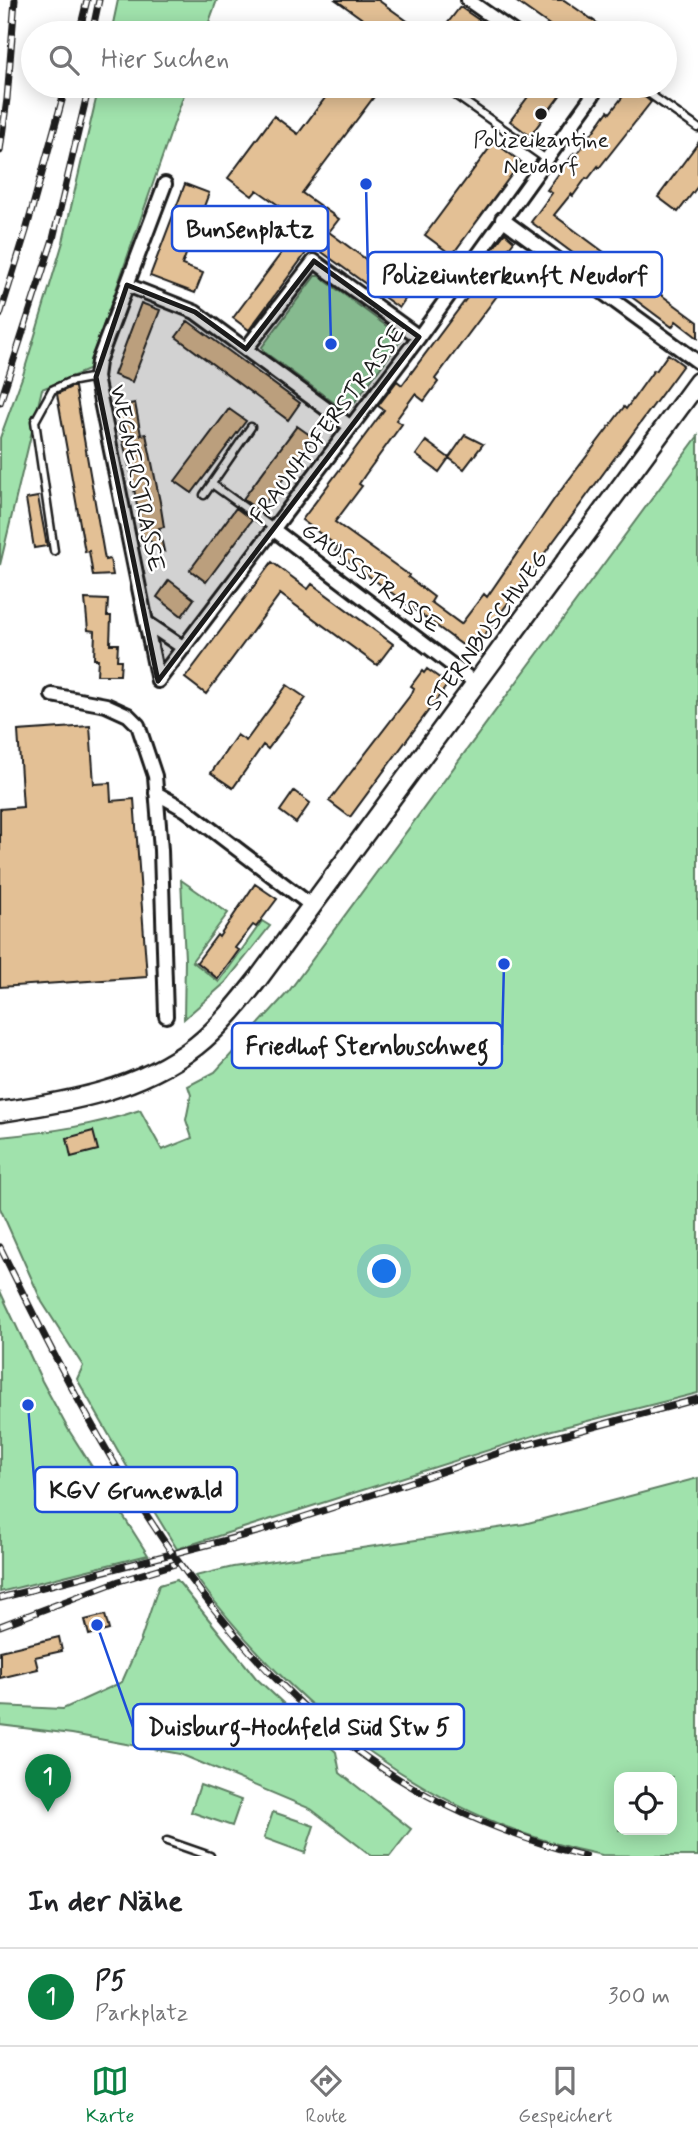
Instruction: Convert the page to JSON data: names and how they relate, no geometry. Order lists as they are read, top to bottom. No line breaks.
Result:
{"streets":{"main road":["STERNBUSCHWEG"],"street":["FRAUNHOFERSTRASSE","WEGNERSTRASSE","GAUSSSTRASSE"]},"crossings":[["FRAUNHOFERSTRASSE","WEGNERSTRASSE"],["FRAUNHOFERSTRASSE","GAUSSSTRASSE"],["GAUSSSTRASSE","STERNBUSCHWEG"]],"places":["Polizeikantine Neudorf","Polizeiunterkunft Neudorf","Bunsenplatz","Friedhof Sternbuschweg","KGV Grunewald","Duisburg-Hochfeld Süd Stw 5"],"page":{"search":"Hier suchen","pins":"1","heading":"In der Nähe","list":[{"mark":"1","name":"P5","note":"Parkplatz","value":"300 m"}],"nav":["Karte","Route","Gespeichert"]}}
